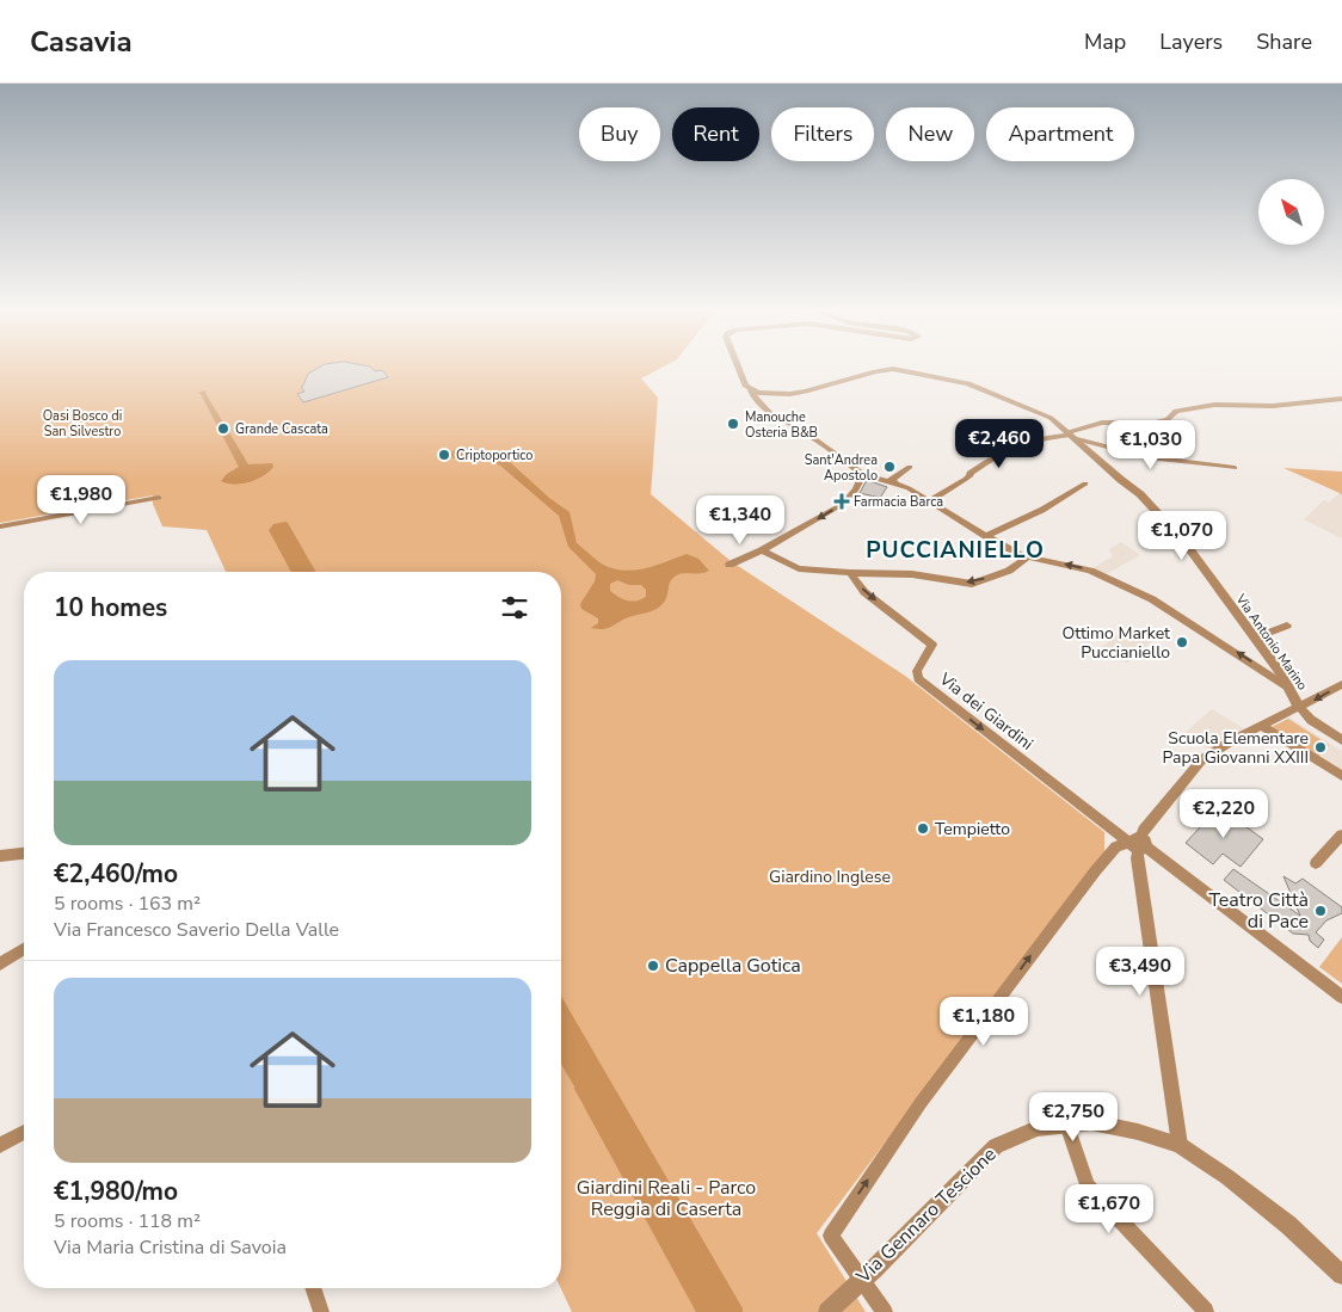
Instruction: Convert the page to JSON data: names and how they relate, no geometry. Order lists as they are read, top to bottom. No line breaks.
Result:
{"streets":{"street":["Via Antonio Marino","Via dei Giardini","Via Gennaro Tescione"]},"one_way":["Via dei Giardini"],"districts":["PUCCIANIELLO"],"parks":["Oasi Bosco di San Silvestro","Giardino Inglese","Giardini Reali - Parco Reggia di Caserta"],"places":{"other":["Manouche Osteria B&B","Grande Cascata","Criptoportico","Sant'Andrea Apostolo","Ottimo Market Puccianiello","Scuola Elementare Papa Giovanni XXIII","Tempietto","Teatro Città di Pace","Cappella Gotica"],"health":["Farmacia Barca"]},"north":"top left","page":{"header":"Casavia","nav":["Map","Layers","Share"],"chip":["Buy","Rent","Filters","New","Apartment"],"price":["€2,460","€1,030","€1,980","€1,340","€1,070","€2,220","€3,490","€1,180","€2,750","€1,670"],"heading":"10 homes","list":[{"name":"€2,460/mo","note":"5 rooms · 163 m² · Via Francesco Saverio Della Valle"},{"name":"€1,980/mo","note":"5 rooms · 118 m² · Via Maria Cristina di Savoia"}]}}
